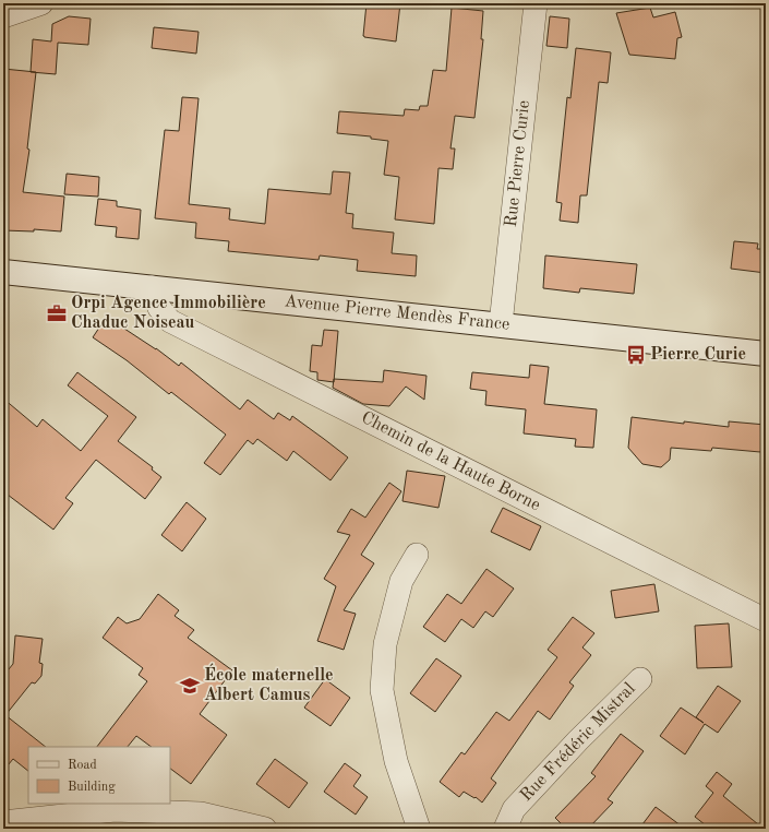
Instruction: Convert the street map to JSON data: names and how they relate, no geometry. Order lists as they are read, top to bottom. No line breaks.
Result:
{"streets":{"main road":["Avenue Pierre Mendès France"],"street":["Rue Pierre Curie","Chemin de la Haute Borne","Rue Frédéric Mistral"]},"crossings":[["Rue Pierre Curie","Avenue Pierre Mendès France"],["Avenue Pierre Mendès France","Chemin de la Haute Borne"]],"places":{"office":["Orpi Agence Immobilière Chaduc Noiseau"],"bus stop":["Pierre Curie"],"school or university":["École maternelle Albert Camus"]},"legend":["Road","Building"]}
